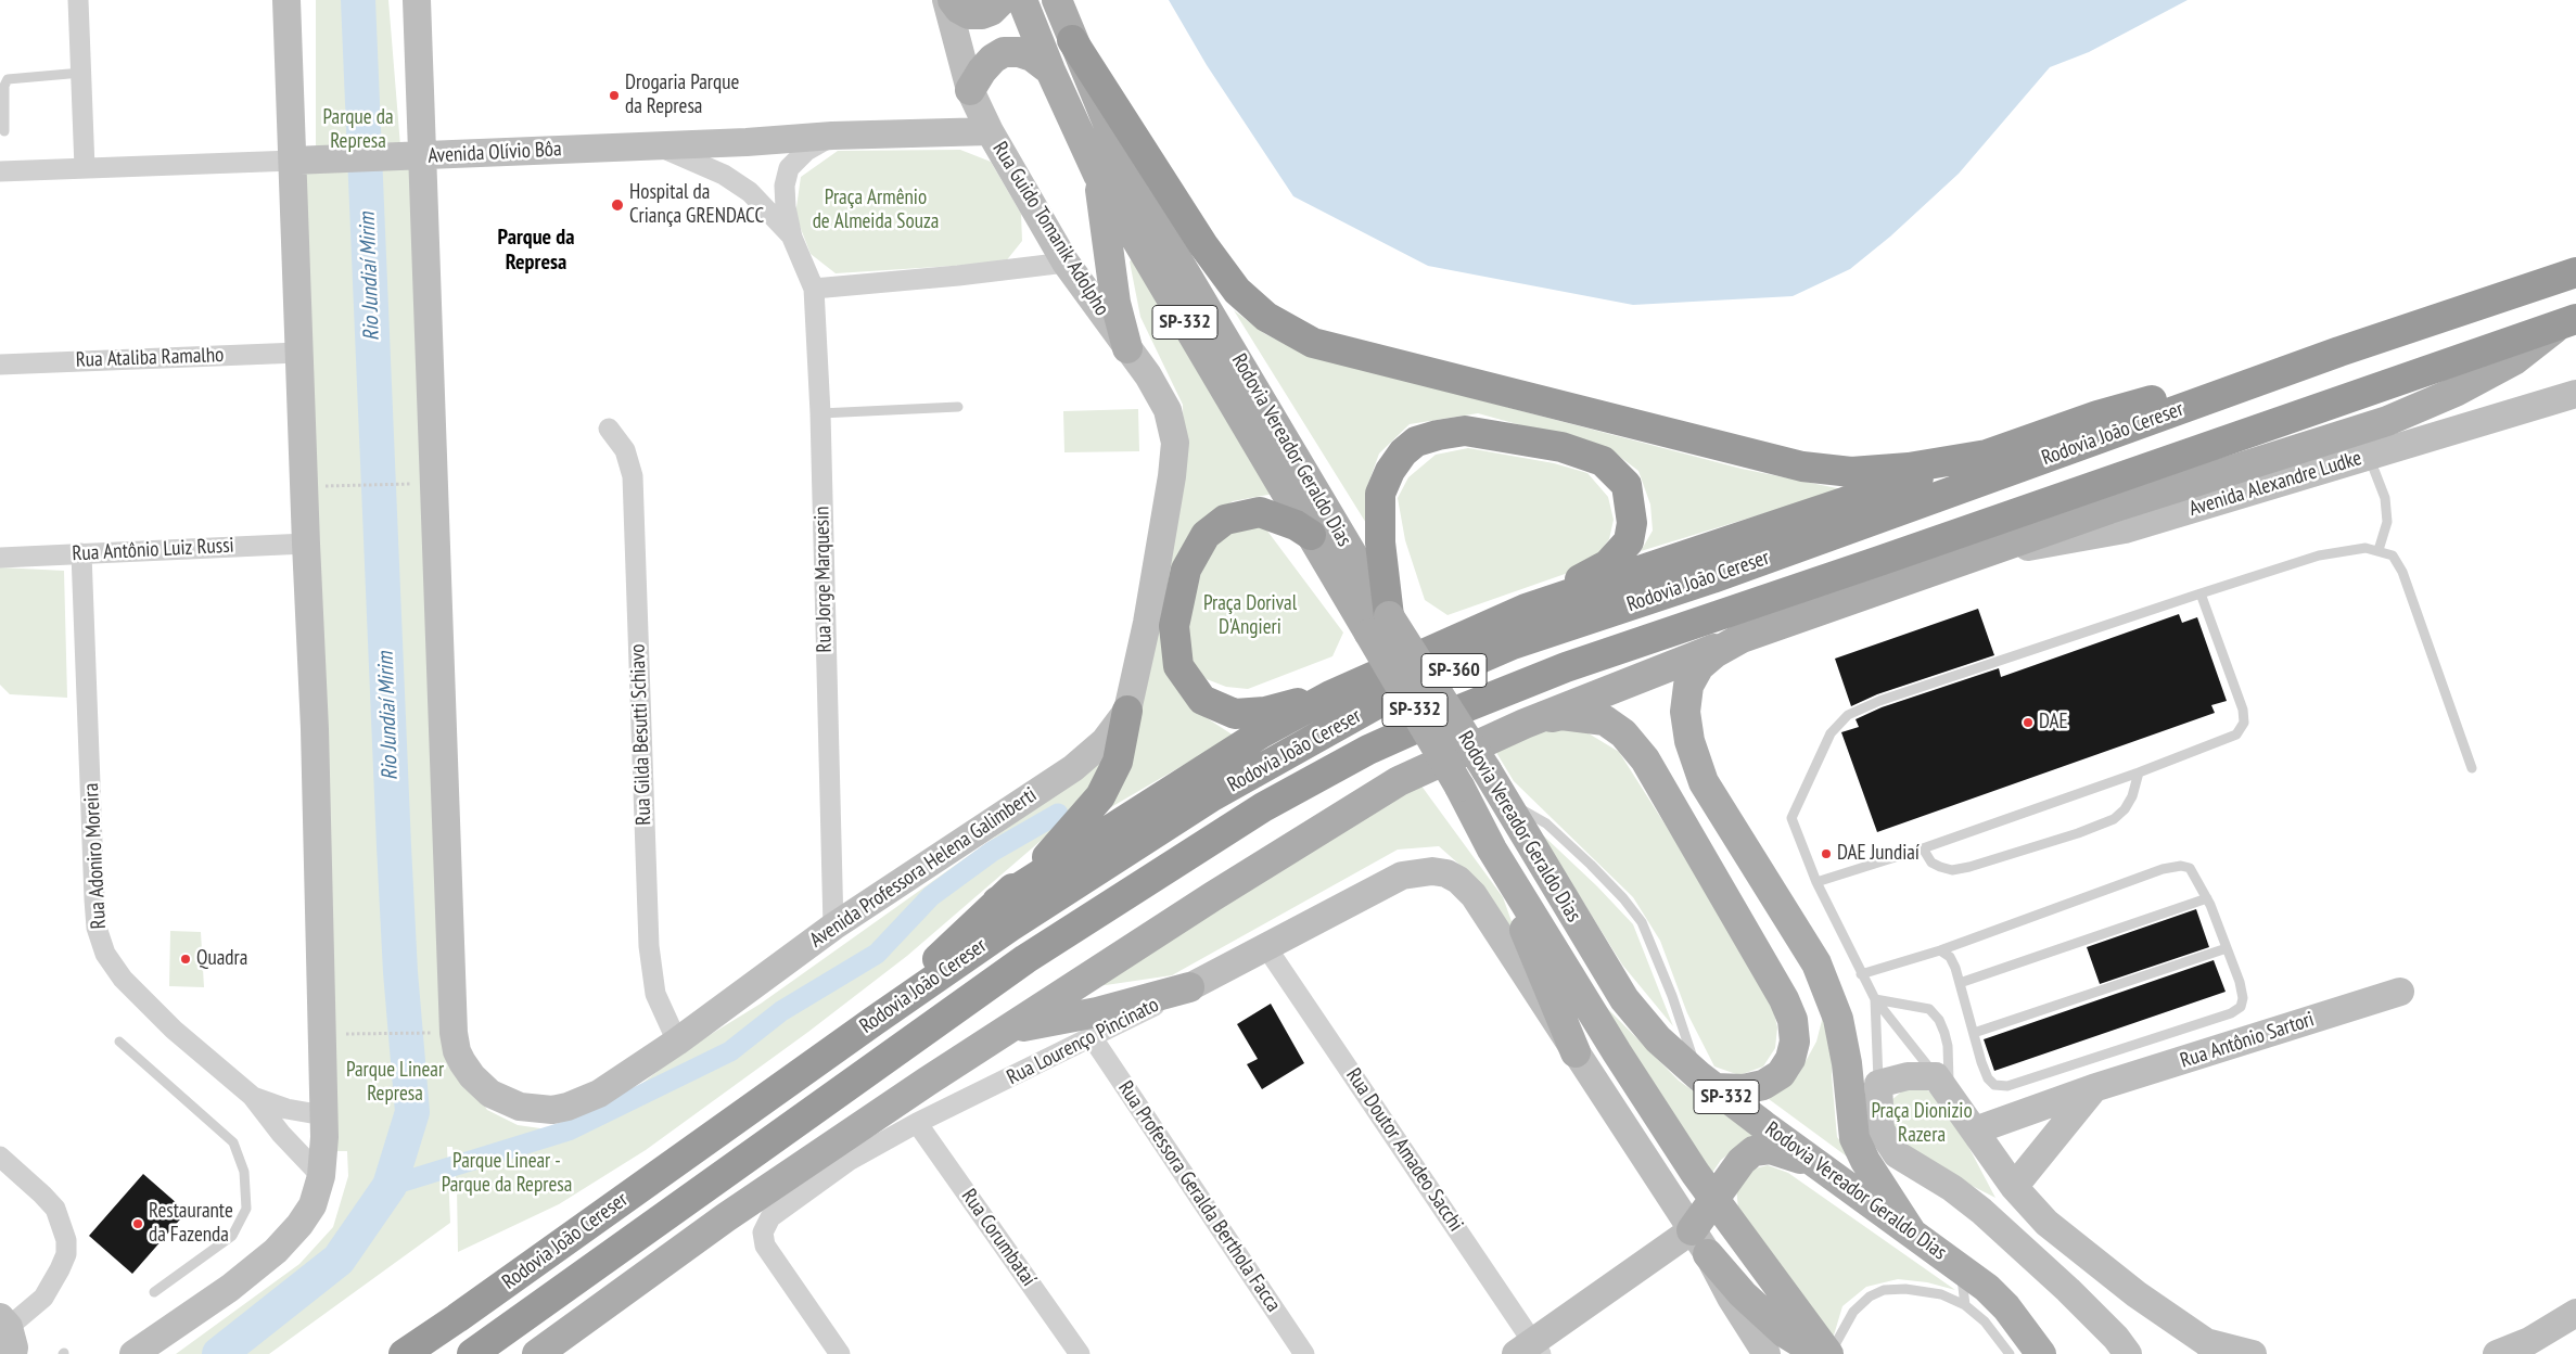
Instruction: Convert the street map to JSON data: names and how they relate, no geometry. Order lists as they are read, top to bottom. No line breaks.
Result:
{"streets":{"highway":["Rodovia João Cereser","SP-360"],"main road":["SP-332","Rodovia Vereador Geraldo Dias"],"street":["Avenida Olívio Bôa","Rua Guido Tomanik Adolpho","Rua Ataliba Ramalho","Avenida Alexandre Ludke","Rua Antônio Luiz Russi","Rua Jorge Marquesin","Rua Gilda Besutti Schiavo","Rua Adoniro Moreira","Avenida Professora Helena Galimberti","Rua Antônio Sartori","Rua Lourenço Pincinato","Rua Doutor Amadeo Sacchi","Rua Professora Geralda Berthola Facca","Rua Corumbataí"]},"crossings":[["Avenida Olívio Bôa","Rua Guido Tomanik Adolpho"],["Avenida Olívio Bôa","Rua Jorge Marquesin"],["Avenida Olívio Bôa","Avenida Professora Helena Galimberti"],["Rua Guido Tomanik Adolpho","Avenida Professora Helena Galimberti"],["Rua Antônio Luiz Russi","Rua Adoniro Moreira"],["Rua Jorge Marquesin","Avenida Professora Helena Galimberti"],["Rua Gilda Besutti Schiavo","Avenida Professora Helena Galimberti"],["Rua Lourenço Pincinato","Rua Doutor Amadeo Sacchi"],["Rua Lourenço Pincinato","Rua Professora Geralda Berthola Facca"],["Rua Lourenço Pincinato","Rua Corumbataí"]],"districts":["Parque da Represa"],"water":["Rio Jundiaí Mirim"],"parks":["Parque da Represa","Praça Armênio de Almeida Souza","Praça Dorival D'Angieri","Parque Linear Represa","Praça Dionizio Razera","Parque Linear - Parque da Represa"],"places":["Drogaria Parque da Represa","Hospital da Criança GRENDACC","DAE","DAE Jundiaí","Quadra","Restaurante da Fazenda"]}
